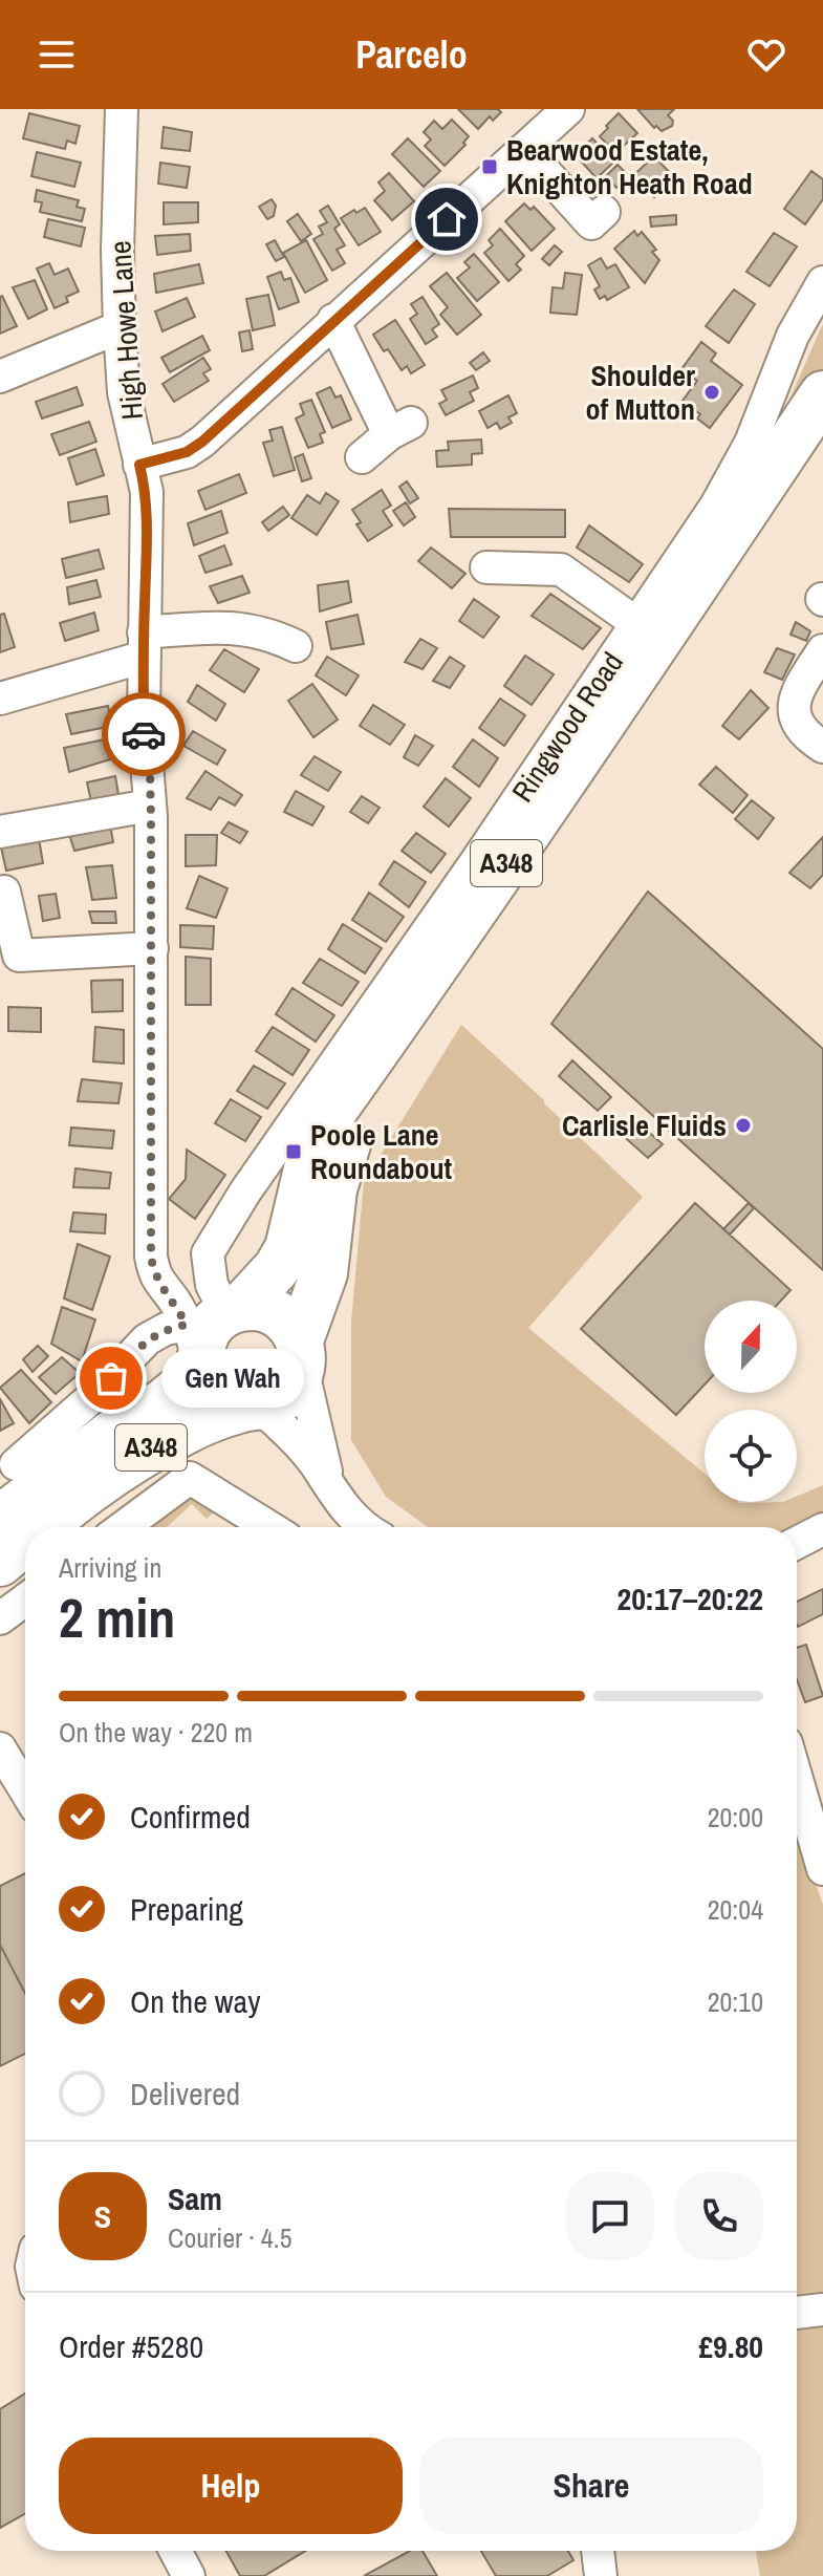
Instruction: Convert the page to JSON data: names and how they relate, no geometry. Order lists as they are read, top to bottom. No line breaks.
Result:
{"streets":{"highway":["Ringwood Road","A348"],"street":["High Howe Lane"]},"crossings":[["High Howe Lane","Ringwood Road"],["High Howe Lane","A348"],["Ringwood Road","A348"]],"places":{"transit":["Bearwood Estate, Knighton Heath Road","Poole Lane Roundabout"],"other":["Shoulder of Mutton","Carlisle Fluids","Gen Wah"]},"north":"top","page":{"header":"Parcelo","bubble":"Gen Wah","heading":["2 min","Arriving in","20:17–20:22"],"panel":["Sam","Courier · 4.5","Order #5280","£9.80"],"bar":"On the way · 220 m","list":[["Confirmed","20:00"],["Preparing","20:04"],["On the way","20:10"],"Delivered"],"round":"S","buttons":["Help","Share"]}}
